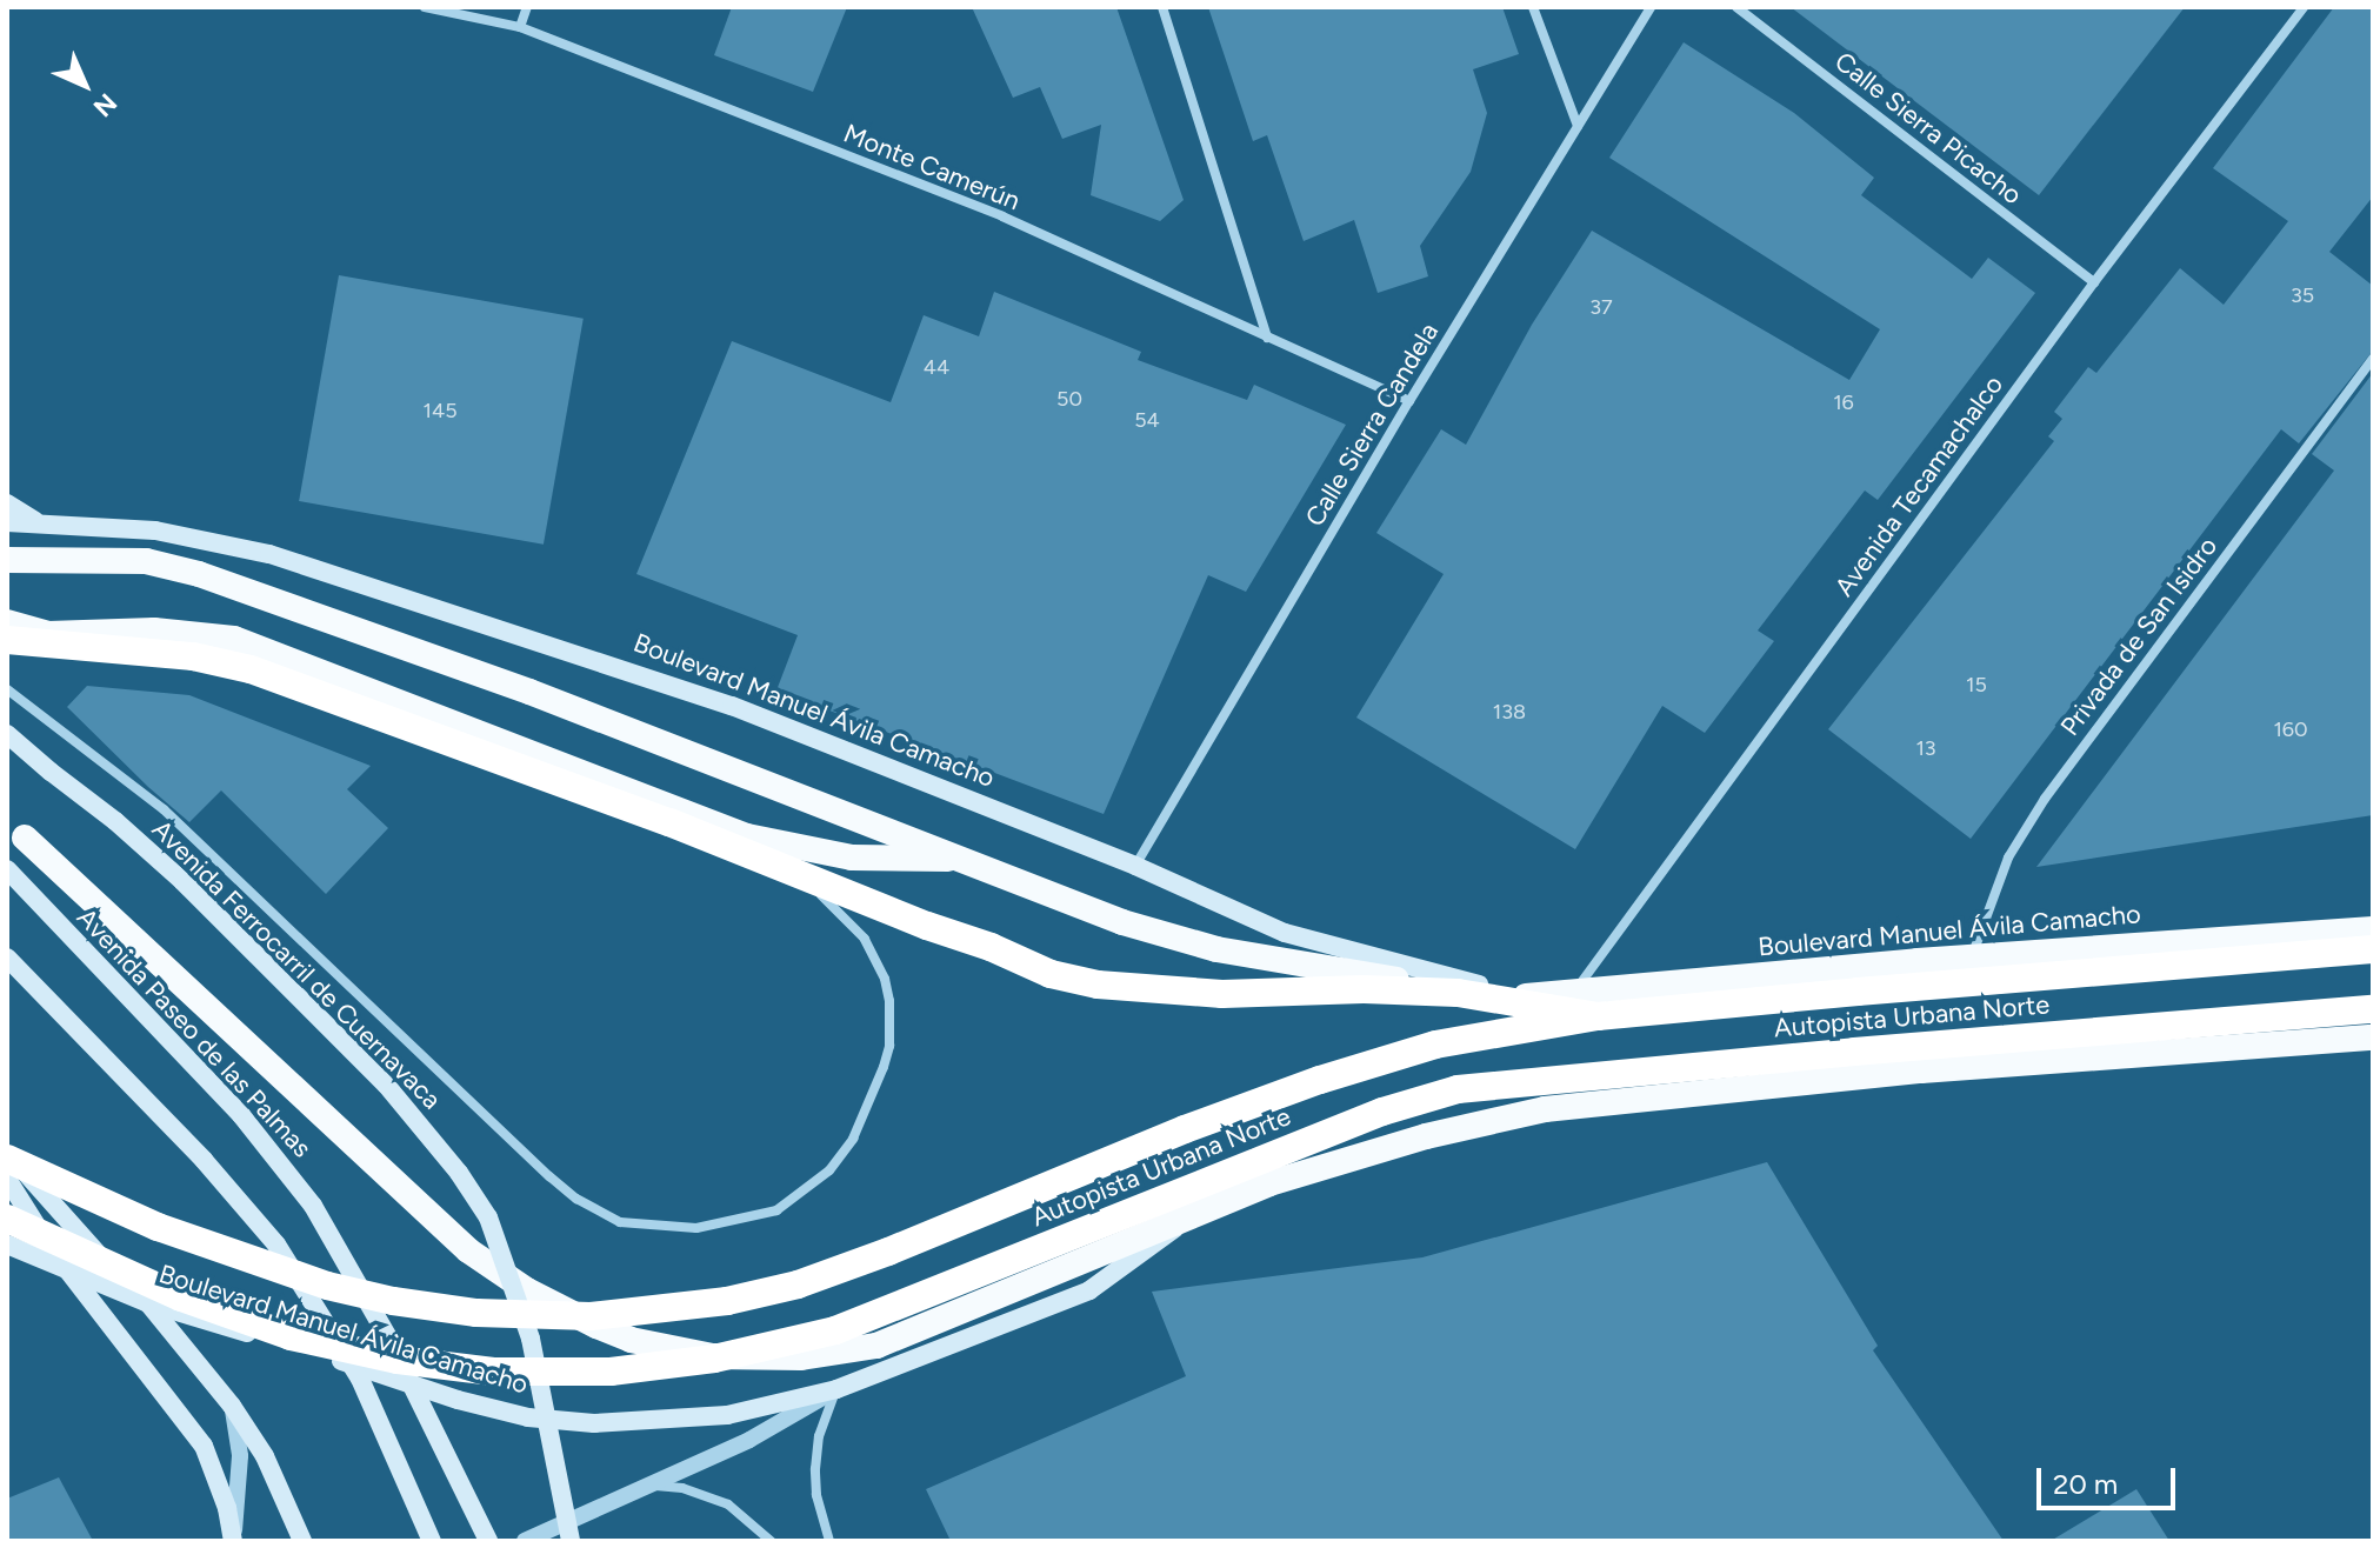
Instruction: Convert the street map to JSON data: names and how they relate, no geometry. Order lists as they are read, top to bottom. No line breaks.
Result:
{"streets":{"highway":["Boulevard Manuel Ávila Camacho","Autopista Urbana Norte"],"main road":["Avenida Ferrocarril de Cuernavaca","Avenida Paseo de las Palmas"],"street":["Calle Sierra Picacho","Monte Camerún","Calle Sierra Candela","Avenida Tecamachalco","Privada de San Isidro"]},"crossings":[["Calle Sierra Picacho","Avenida Tecamachalco"],["Monte Camerún","Calle Sierra Candela"],["Calle Sierra Candela","Boulevard Manuel Ávila Camacho"],["Avenida Tecamachalco","Boulevard Manuel Ávila Camacho"],["Privada de San Isidro","Boulevard Manuel Ávila Camacho"]],"house_numbers":["35","37","44","50","16","145","54","15","138","160","13"],"scale_bar":"20 m","north":"bottom right"}
